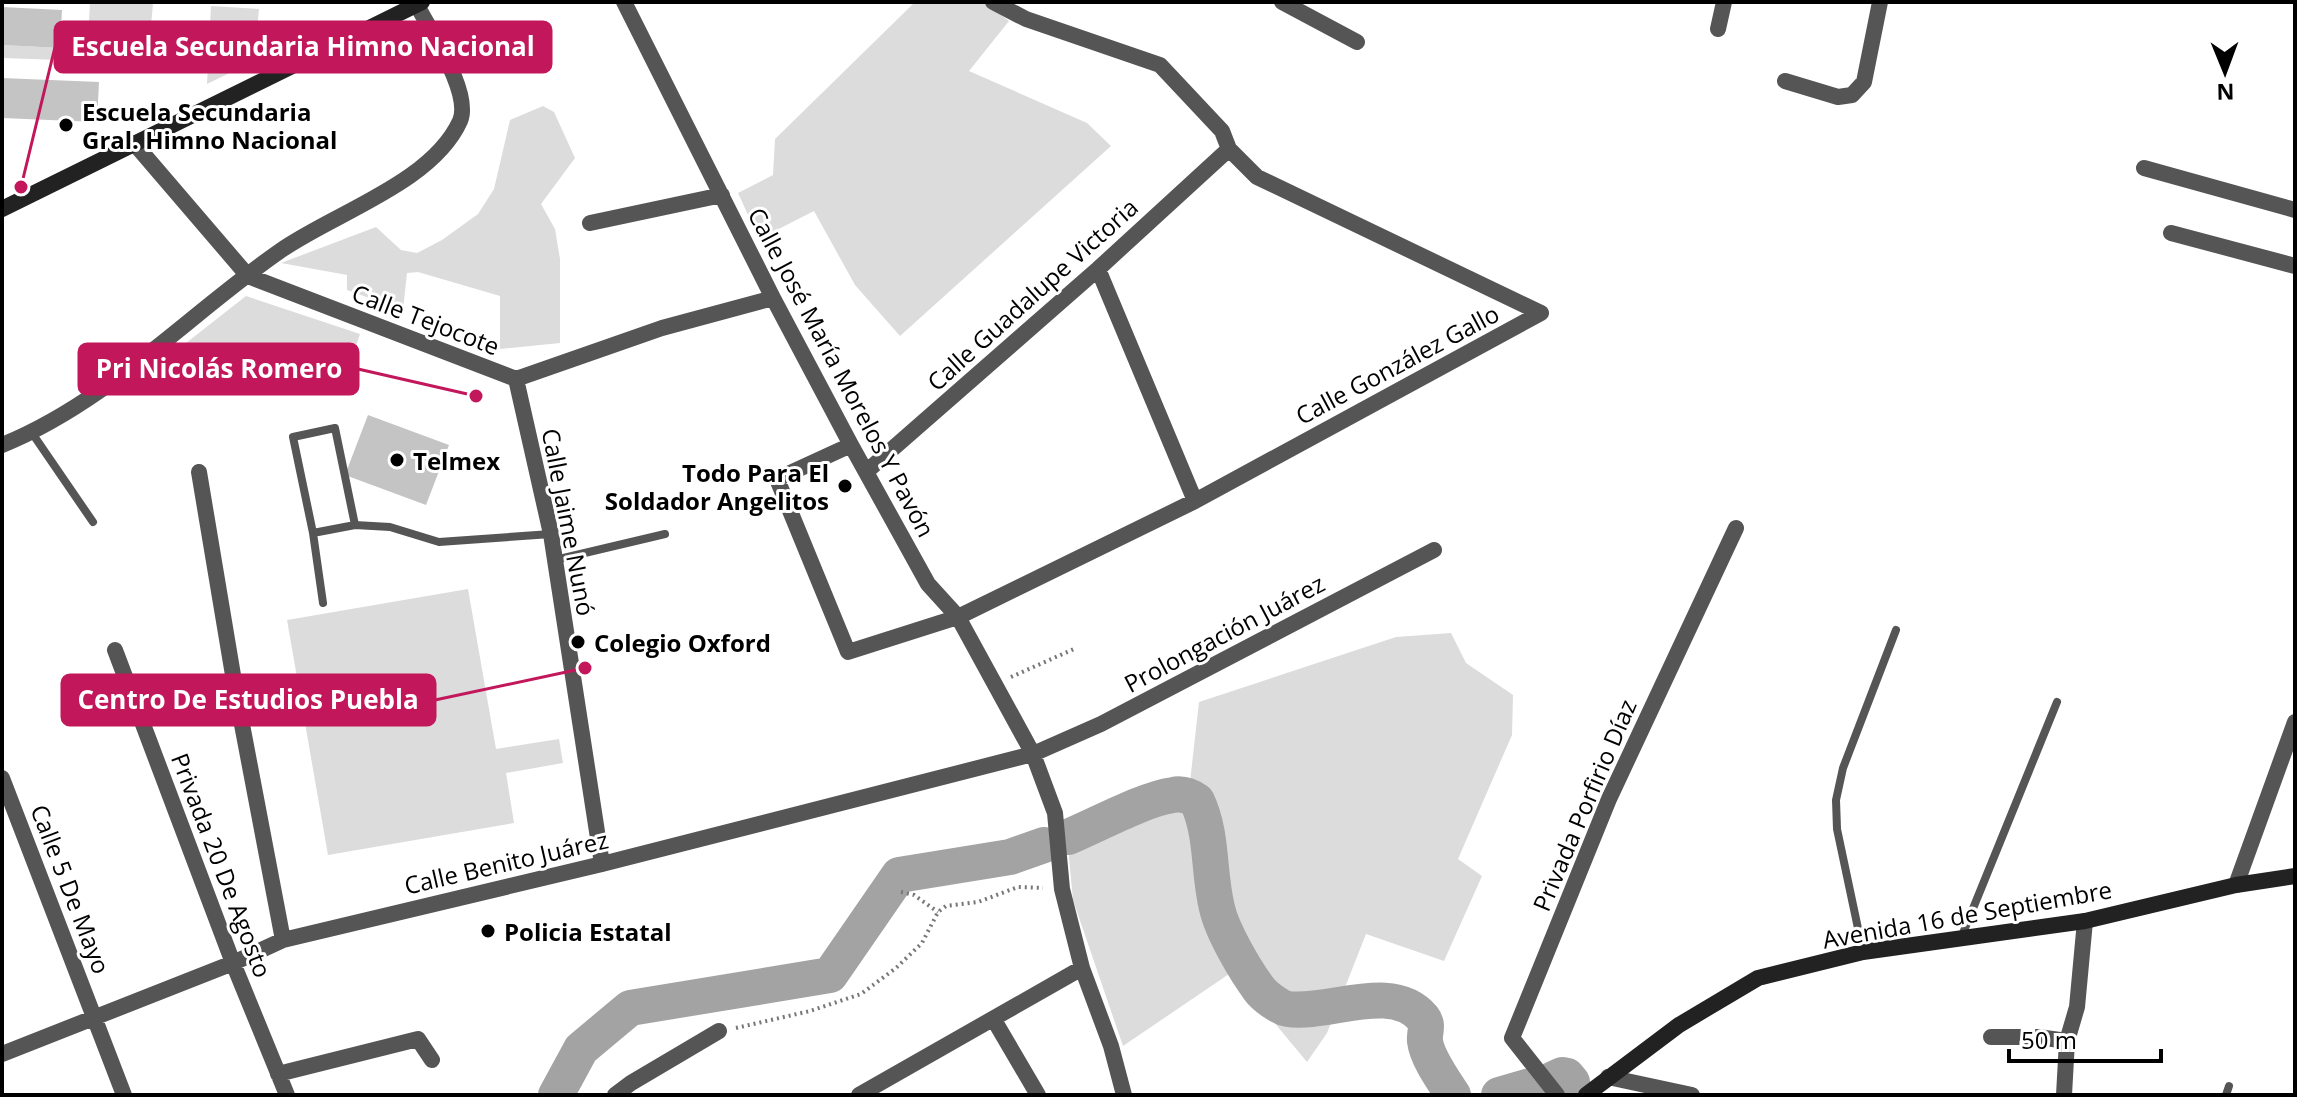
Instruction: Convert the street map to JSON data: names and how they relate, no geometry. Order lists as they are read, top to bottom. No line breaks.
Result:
{"streets":{"main road":["Avenida 16 de Septiembre"],"street":["Calle Guadalupe Victoria","Calle Tejocote","Calle González Gallo","Calle José María Morelos Y Pavón","Calle Jaime Nunó","Prolongación Juárez","Privada Porfirio Díaz","Calle Benito Juárez","Privada 20 De Agosto","Calle 5 De Mayo"]},"crossings":[["Calle Guadalupe Victoria","Calle González Gallo"],["Calle Guadalupe Victoria","Calle José María Morelos Y Pavón"],["Calle Tejocote","Calle José María Morelos Y Pavón"],["Calle Tejocote","Calle Jaime Nunó"],["Calle González Gallo","Calle José María Morelos Y Pavón"],["Calle José María Morelos Y Pavón","Prolongación Juárez"],["Calle José María Morelos Y Pavón","Calle Benito Juárez"],["Calle Jaime Nunó","Calle Benito Juárez"],["Prolongación Juárez","Calle Benito Juárez"],["Calle Benito Juárez","Privada 20 De Agosto"],["Calle Benito Juárez","Calle 5 De Mayo"]],"places":["Escuela Secundaria Gral. Himno Nacional","Escuela Secundaria Himno Nacional","Pri Nicolás Romero","Telmex","Todo Para El Soldador Angelitos","Colegio Oxford","Centro De Estudios Puebla","Policia Estatal"],"scale_bar":"50 m","north":"bottom"}
